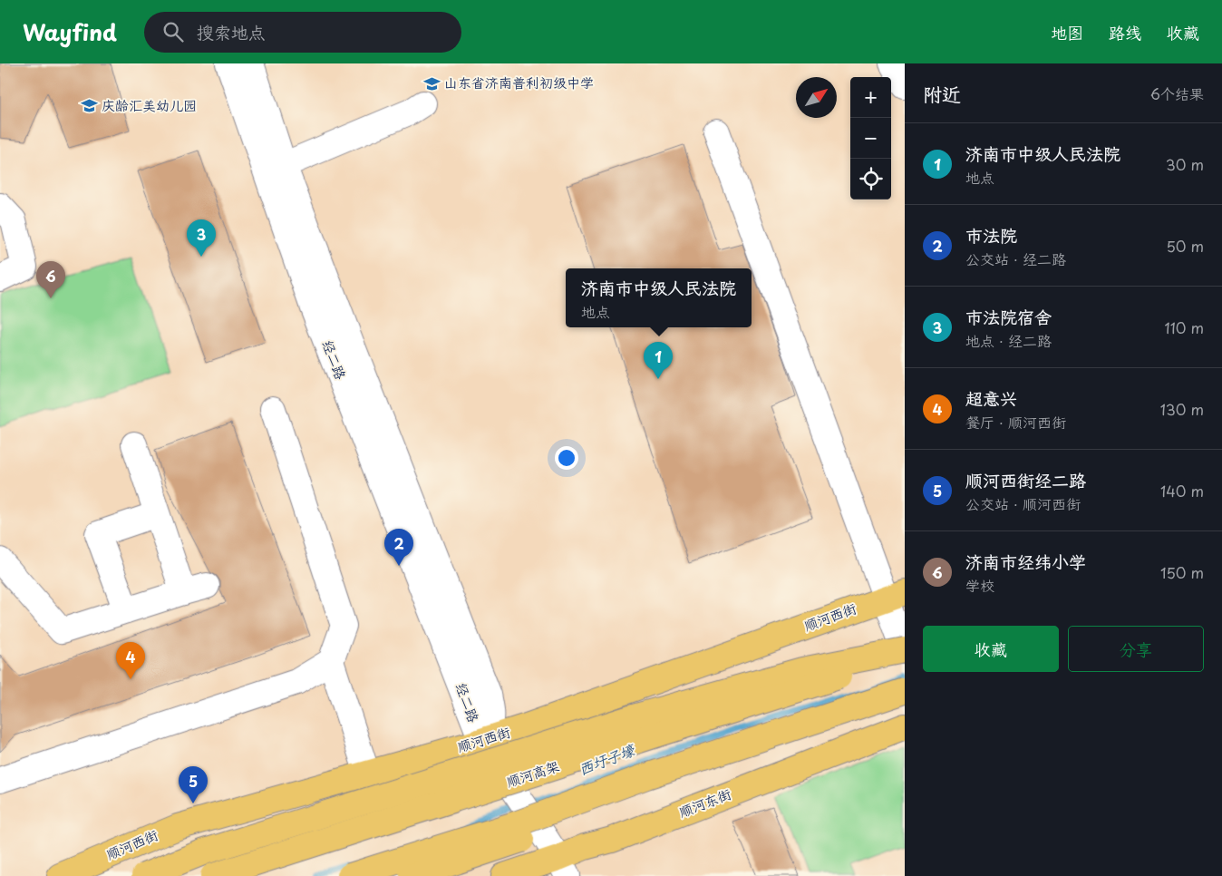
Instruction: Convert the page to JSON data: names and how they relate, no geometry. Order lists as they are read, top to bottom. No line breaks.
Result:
{"streets":{"main road":["顺河西街","顺河高架","顺河东街"],"street":["经二路"]},"crossings":[["经二路","顺河西街"]],"water":["西圩子壕"],"places":{"school or university":["山东省济南普利初级中学","庆龄汇美幼儿园"]},"north":"top right","page":{"header":"Wayfind","search":"搜索地点","nav":["地图","路线","收藏"],"heading":["附近","6个结果"],"map_buttons":["+","−"],"list":[{"mark":"1","name":"济南市中级人民法院","note":"地点","value":"30 m"},{"mark":"2","name":"市法院","note":"公交站 · 经二路","value":"50 m"},{"mark":"3","name":"市法院宿舍","note":"地点 · 经二路","value":"110 m"},{"mark":"4","name":"超意兴","note":"餐厅 · 顺河西街","value":"130 m"},{"mark":"5","name":"顺河西街经二路","note":"公交站 · 顺河西街","value":"140 m"},{"mark":"6","name":"济南市经纬小学","note":"学校","value":"150 m"}],"pins":["3","6","1","2","4","5"],"popup":["济南市中级人民法院","地点"],"buttons":["收藏","分享"]}}
